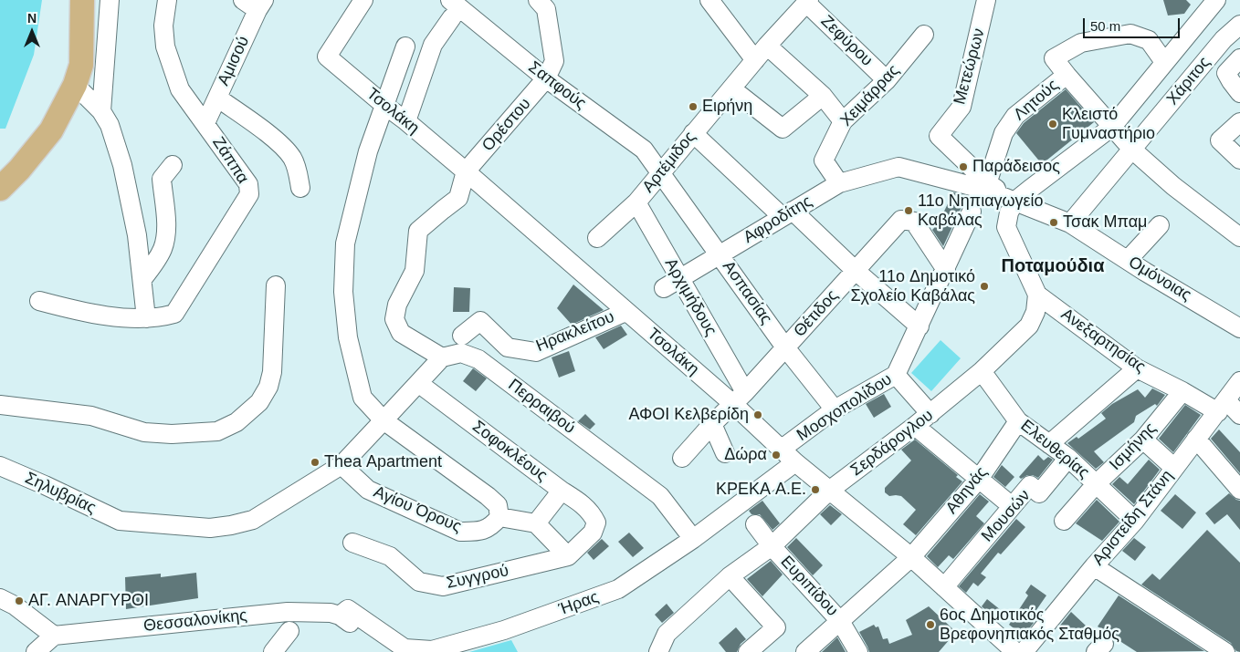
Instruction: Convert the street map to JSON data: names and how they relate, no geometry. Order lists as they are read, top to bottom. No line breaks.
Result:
{"streets":{"street":["Ζεφύρου","Αμισού","Μετεώρων","Χάριτος","Σαπφούς","Χειμάρρας","Λητούς","Τσολάκη","Ορέστου","Ζάππα","Αρτέμιδος","Αφροδίτης","Ομόνοιας","Ασπασίας","Αρχιμήδους","Θέτιδος","Ηρακλείτου","Ανεξαρτησίας","Περραιβού","Μοσχοπολίδου","Σερδάρογλου","Ισμήνης","Ελευθερίας","Σοφοκλέους","Αθηνάς","Σηλυβρίας","Αγίου Όρους","Μουσών","Αριστείδη Στάνη","Συγγρού","Ευριπίδου","Ήρας","Θεσσαλονίκης"]},"crossings":[["Ζεφύρου","Χειμάρρας"],["Ζεφύρου","Αρτέμιδος"],["Αμισού","Ζάππα"],["Μετεώρων","Λητούς"],["Μετεώρων","Ομόνοιας"],["Χάριτος","Ομόνοιας"],["Σαπφούς","Ορέστου"],["Σαπφούς","Αρτέμιδος"],["Σαπφούς","Ασπασίας"],["Χειμάρρας","Αφροδίτης"],["Λητούς","Ομόνοιας"],["Τσολάκη","Ορέστου"],["Τσολάκη","Αρχιμήδους"],["Τσολάκη","Θέτιδος"],["Τσολάκη","Ηρακλείτου"],["Τσολάκη","Μοσχοπολίδου"],["Τσολάκη","Σερδάρογλου"],["Τσολάκη","Αθηνάς"],["Τσολάκη","Μουσών"],["Τσολάκη","Ήρας"],["Αρτέμιδος","Ασπασίας"],["Αρτέμιδος","Αρχιμήδους"],["Αφροδίτης","Ομόνοιας"],["Αφροδίτης","Ασπασίας"],["Αφροδίτης","Αρχιμήδους"],["Ασπασίας","Θέτιδος"],["Ασπασίας","Μοσχοπολίδου"],["Αρχιμήδους","Θέτιδος"],["Θέτιδος","Μοσχοπολίδου"],["Ανεξαρτησίας","Σερδάρογλου"],["Ανεξαρτησίας","Ισμήνης"],["Ανεξαρτησίας","Αριστείδη Στάνη"],["Περραιβού","Ήρας"],["Σερδάρογλου","Ελευθερίας"],["Σερδάρογλου","Ευριπίδου"],["Ισμήνης","Ελευθερίας"],["Ελευθερίας","Αθηνάς"],["Ελευθερίας","Μουσών"],["Ελευθερίας","Αριστείδη Στάνη"],["Σοφοκλέους","Συγγρού"],["Αθηνάς","Ευριπίδου"],["Σηλυβρίας","Αγίου Όρους"],["Ήρας","Θεσσαλονίκης"]],"districts":["Ποταμούδια"],"places":["Ειρήνη","Κλειστό Γυμναστήριο","Παράδεισος","11ο Νηπιαγωγείο Καβάλας","Τσακ Μπαμ","11ο Δημοτικό Σχολείο Καβάλας","ΑΦΟΙ Κελβερίδη","Δώρα","Thea Apartment","ΚΡΕΚΑ Α.Ε.","ΑΓ. ΑΝΑΡΓΥΡΟΙ","6ος Δημοτικός Βρεφονηπιακός Σταθμός"],"scale_bar":"50 m","north":"top"}
